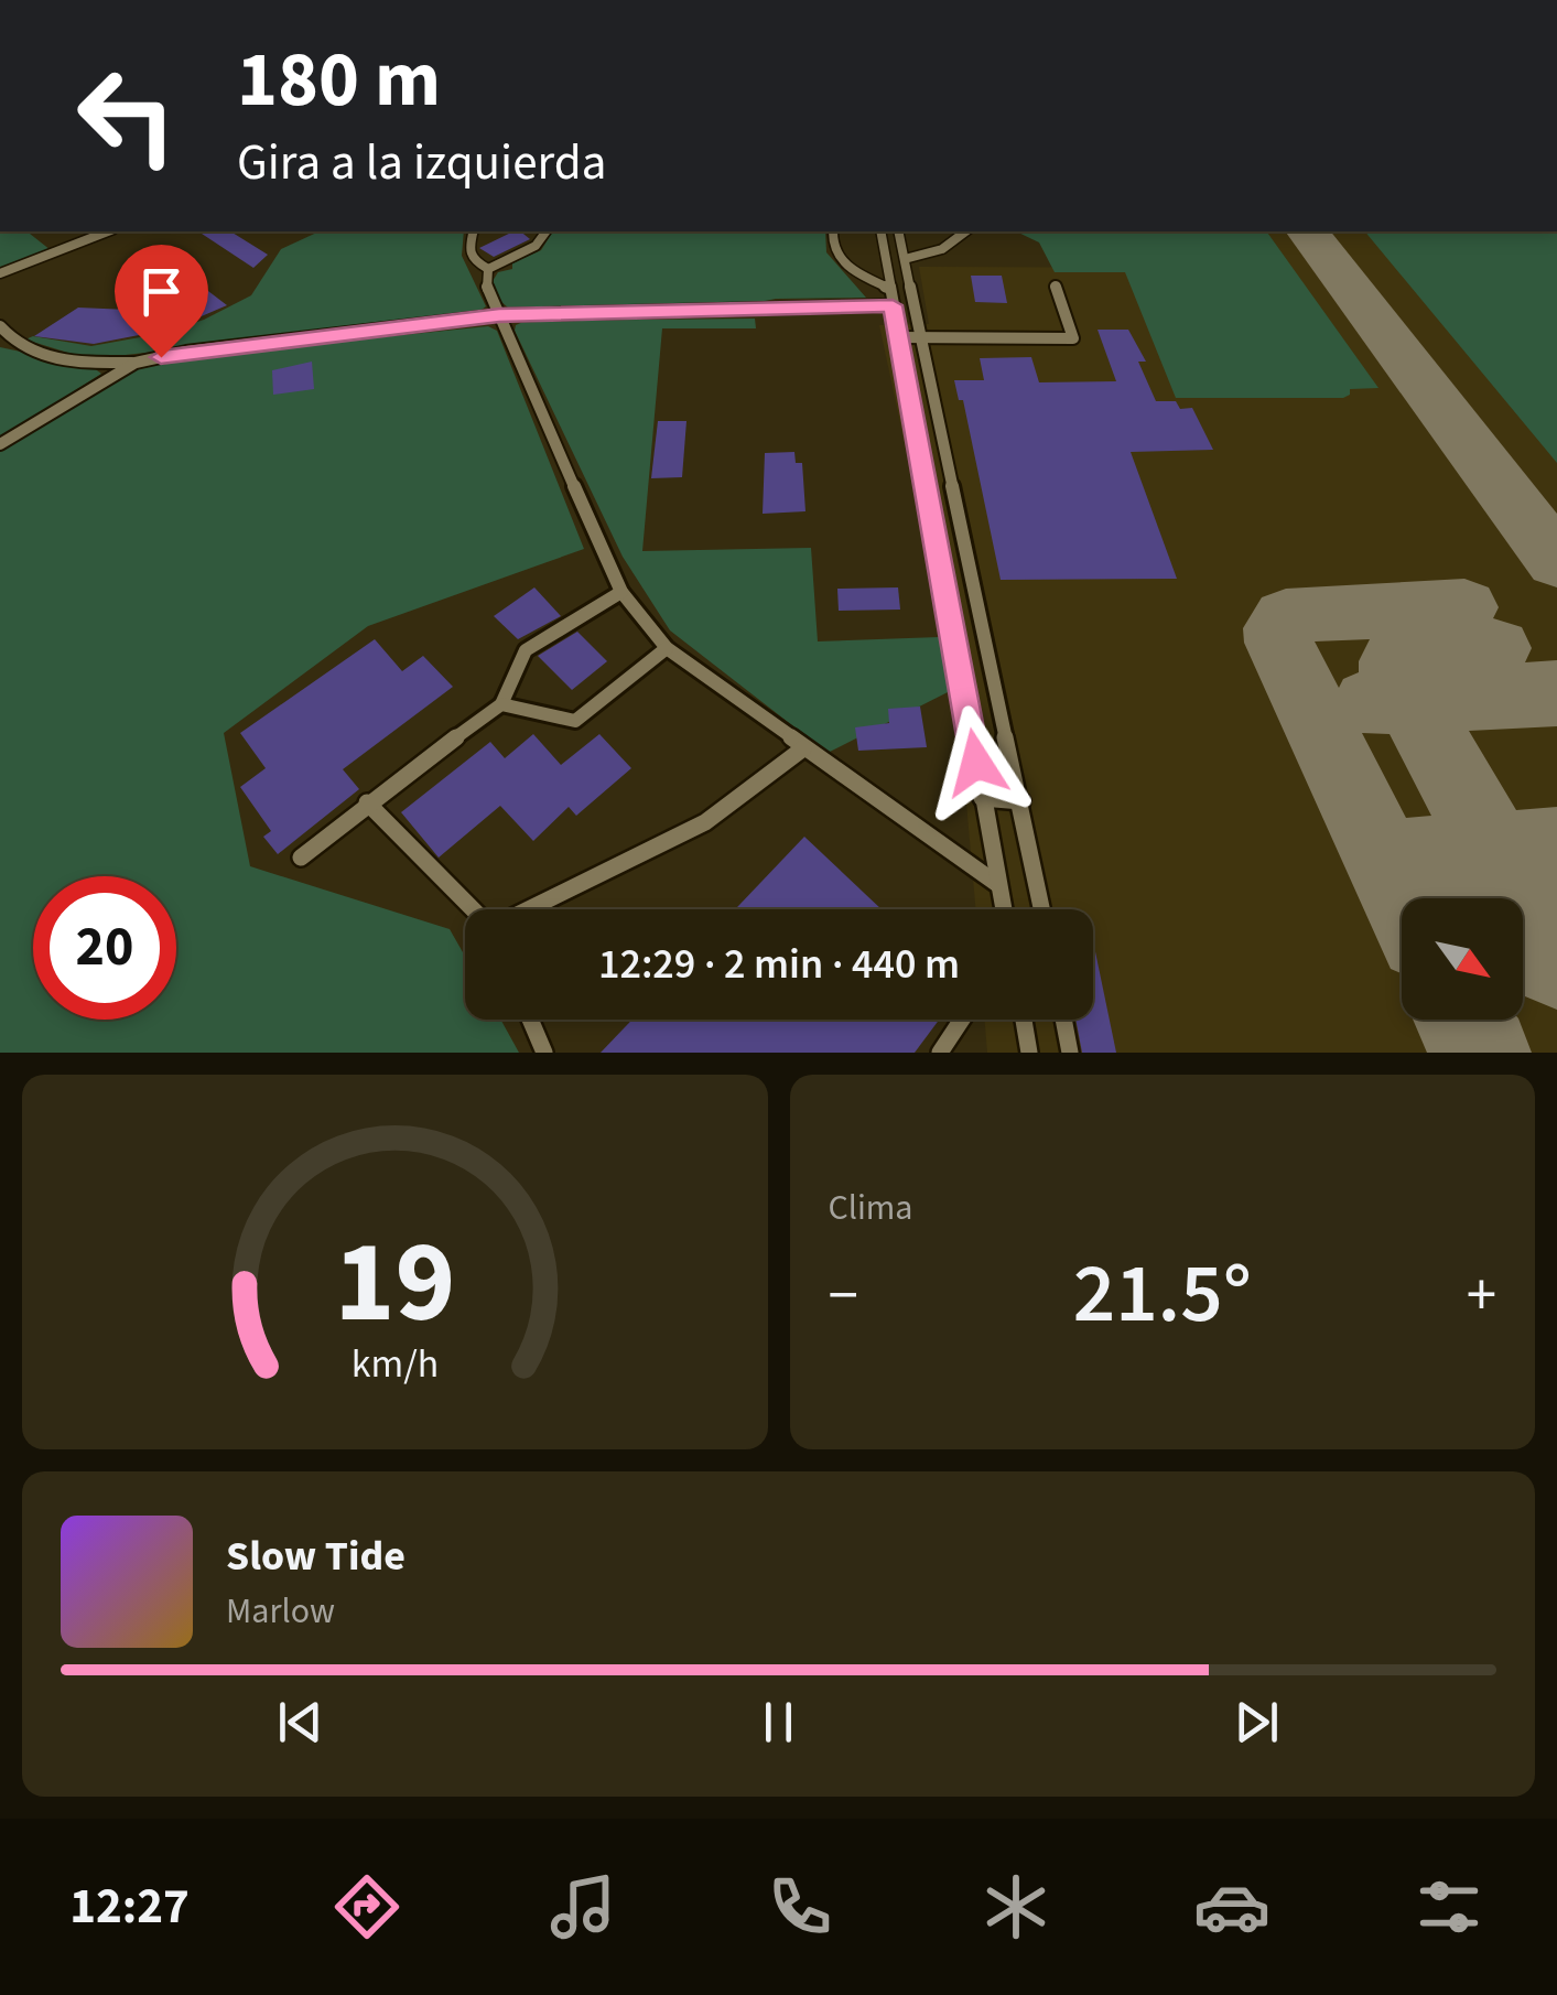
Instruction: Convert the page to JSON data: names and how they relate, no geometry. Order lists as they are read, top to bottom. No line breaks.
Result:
{"north":"bottom right","page":{"turn":["180 m","Gira a la izquierda"],"limit":"20","trip":"12:29 · 2 min · 440 m","tile":"Clima","heat":["−","21.5°","+"],"song":["Slow Tide","Marlow"],"tabs":"12:27","gauge":["19","km/h"]}}
